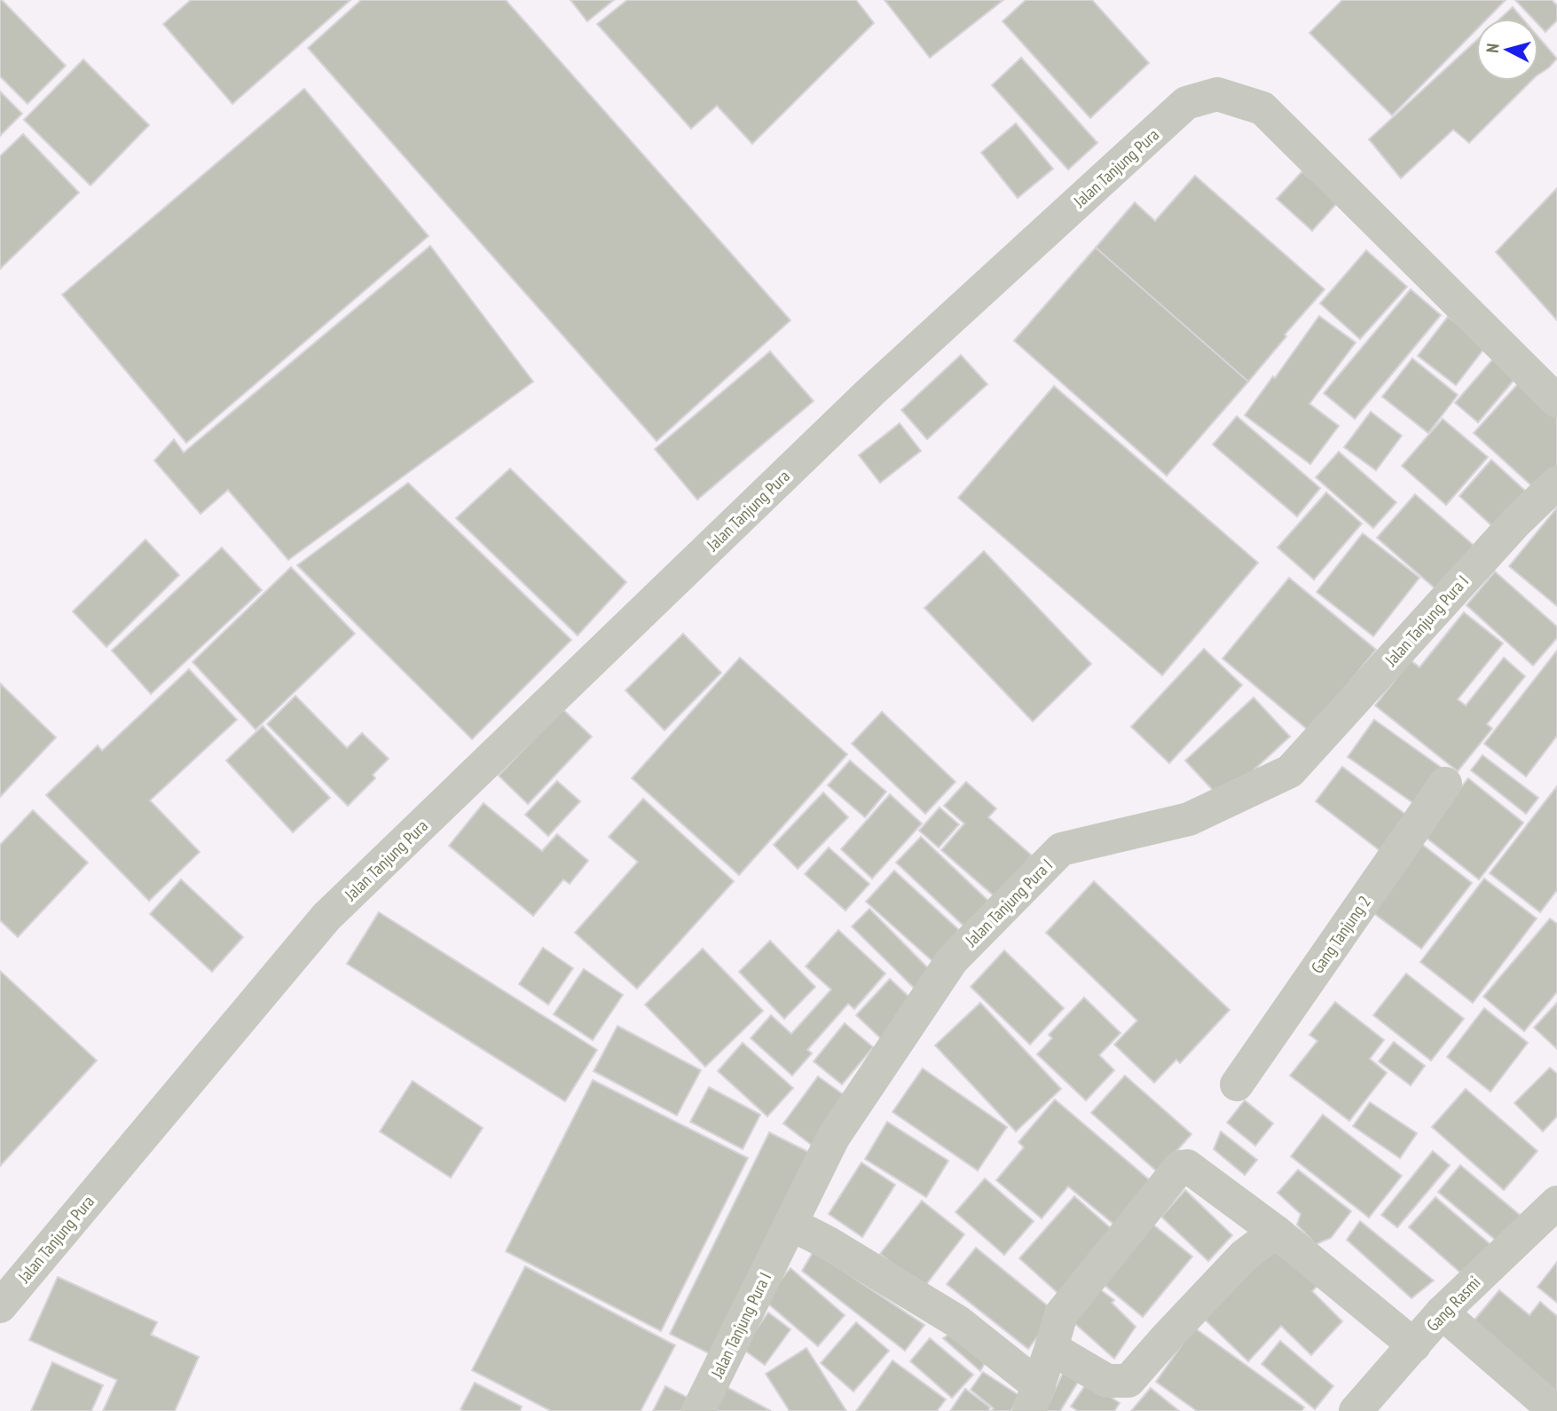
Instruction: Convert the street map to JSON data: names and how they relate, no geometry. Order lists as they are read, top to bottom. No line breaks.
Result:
{"streets":{"street":["Jalan Tanjung Pura","Jalan Tanjung Pura I","Gang Tanjung 2","Gang Rasmi"]},"north":"left"}
